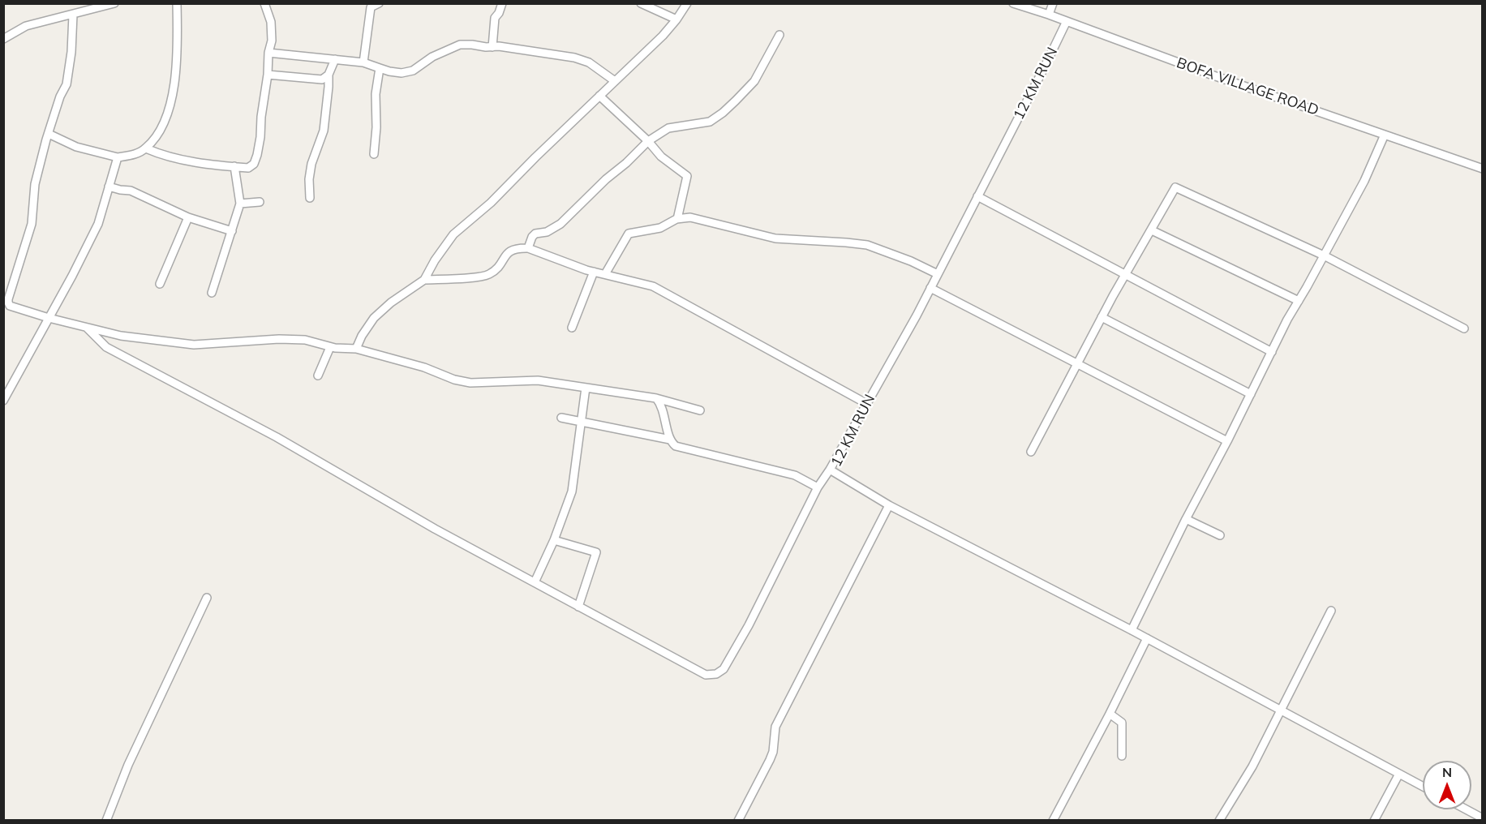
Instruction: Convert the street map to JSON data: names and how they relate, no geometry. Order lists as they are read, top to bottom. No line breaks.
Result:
{"streets":{"street":["12 KM RUN","BOFA VILLAGE ROAD"]},"crossings":[["12 KM RUN","BOFA VILLAGE ROAD"]],"north":"top"}
